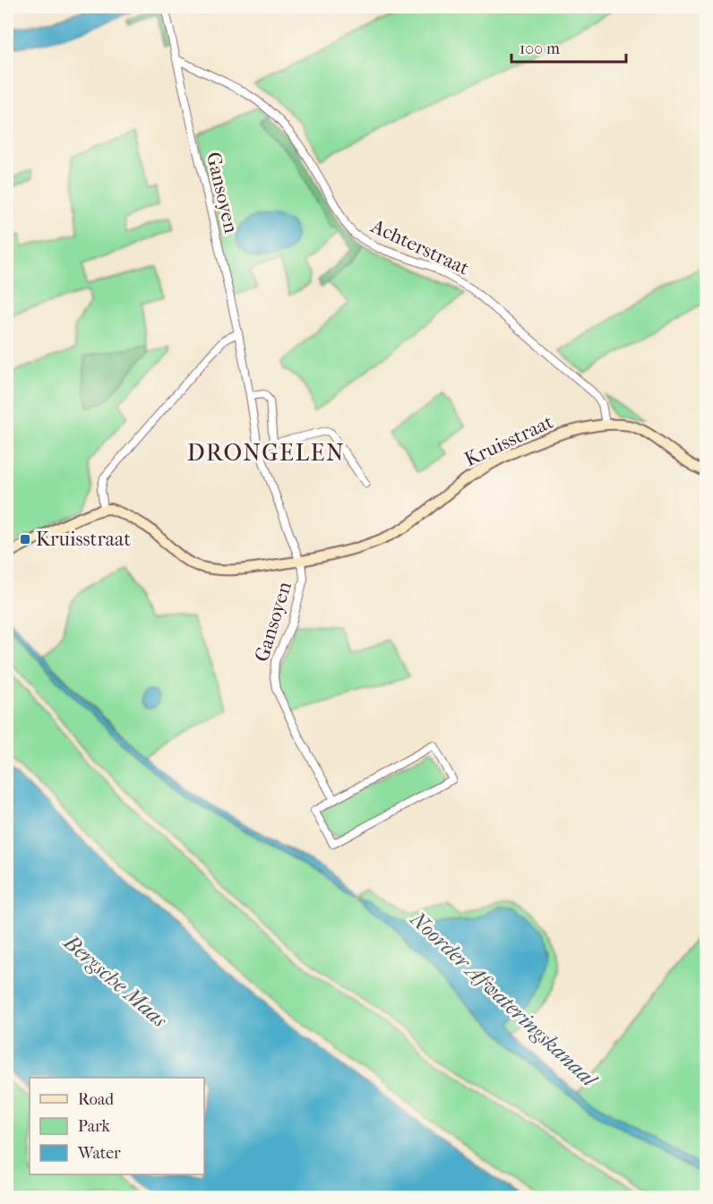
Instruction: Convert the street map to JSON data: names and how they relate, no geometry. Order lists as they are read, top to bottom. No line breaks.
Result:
{"streets":{"street":["Gansoyen","Achterstraat","Kruisstraat"]},"crossings":[["Gansoyen","Achterstraat"],["Gansoyen","Kruisstraat"],["Achterstraat","Kruisstraat"]],"districts":["DRONGELEN"],"water":["Bergsche Maas","Noorder Afwateringskanaal"],"places":{"transit":["Kruisstraat"]},"legend":["Road","Park","Water"],"scale_bar":"100 m"}
